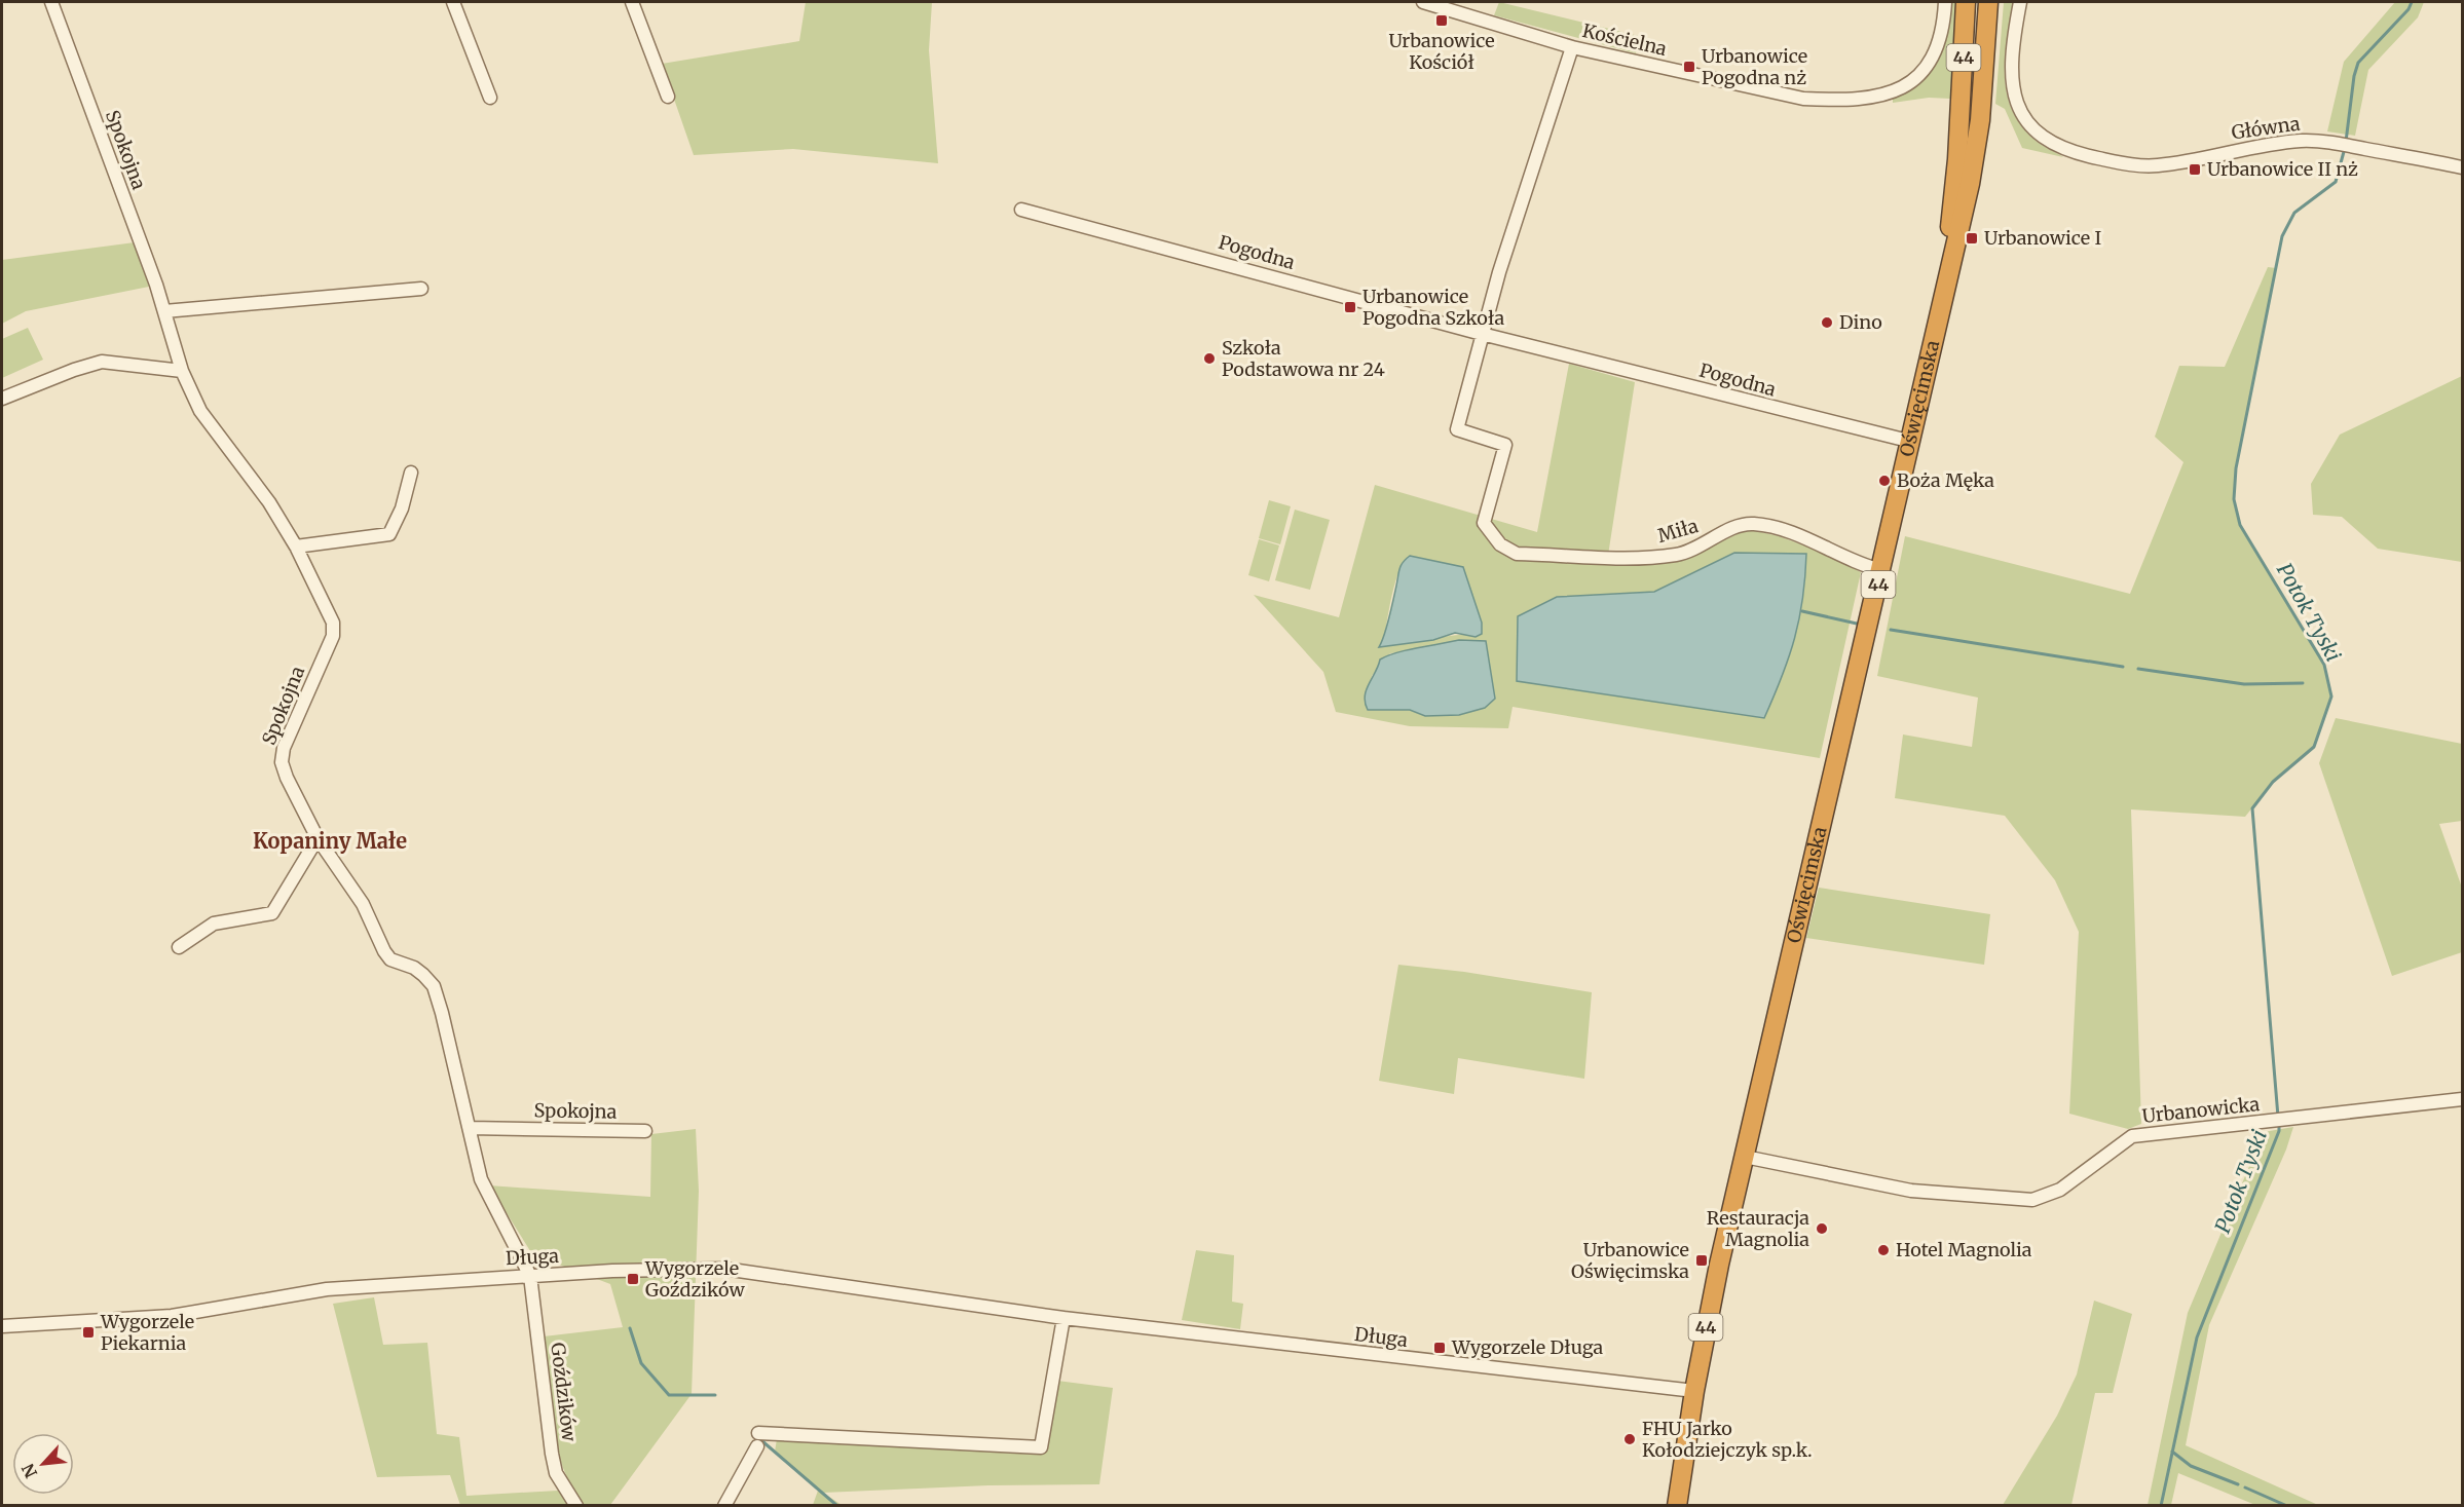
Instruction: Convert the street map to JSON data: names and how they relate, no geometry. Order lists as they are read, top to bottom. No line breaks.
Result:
{"streets":{"highway":["44","Oświęcimska"],"street":["Kościelna","Główna","Spokojna","Pogodna","Miła","Urbanowicka","Długa","Goździków"]},"crossings":[["Spokojna","Długa"],["Spokojna","Goździków"],["Pogodna","Oświęcimska"],["Pogodna","Miła"],["Oświęcimska","Miła"],["Oświęcimska","Urbanowicka"],["Oświęcimska","Długa"],["Długa","Goździków"]],"districts":["Kopaniny Małe"],"water":["Potok Tyski"],"places":{"transit":["Urbanowice Kościół","Urbanowice Pogodna nż","Urbanowice II nż","Urbanowice I","Urbanowice Pogodna Szkoła","Urbanowice Oświęcimska","Wygorzele Goździków","Wygorzele Piekarnia","Wygorzele Długa"],"other":["Dino","Szkoła Podstawowa nr 24","Boża Męka","Restauracja Magnolia","Hotel Magnolia","FHU Jarko Kołodziejczyk sp.k."]},"north":"bottom left"}
